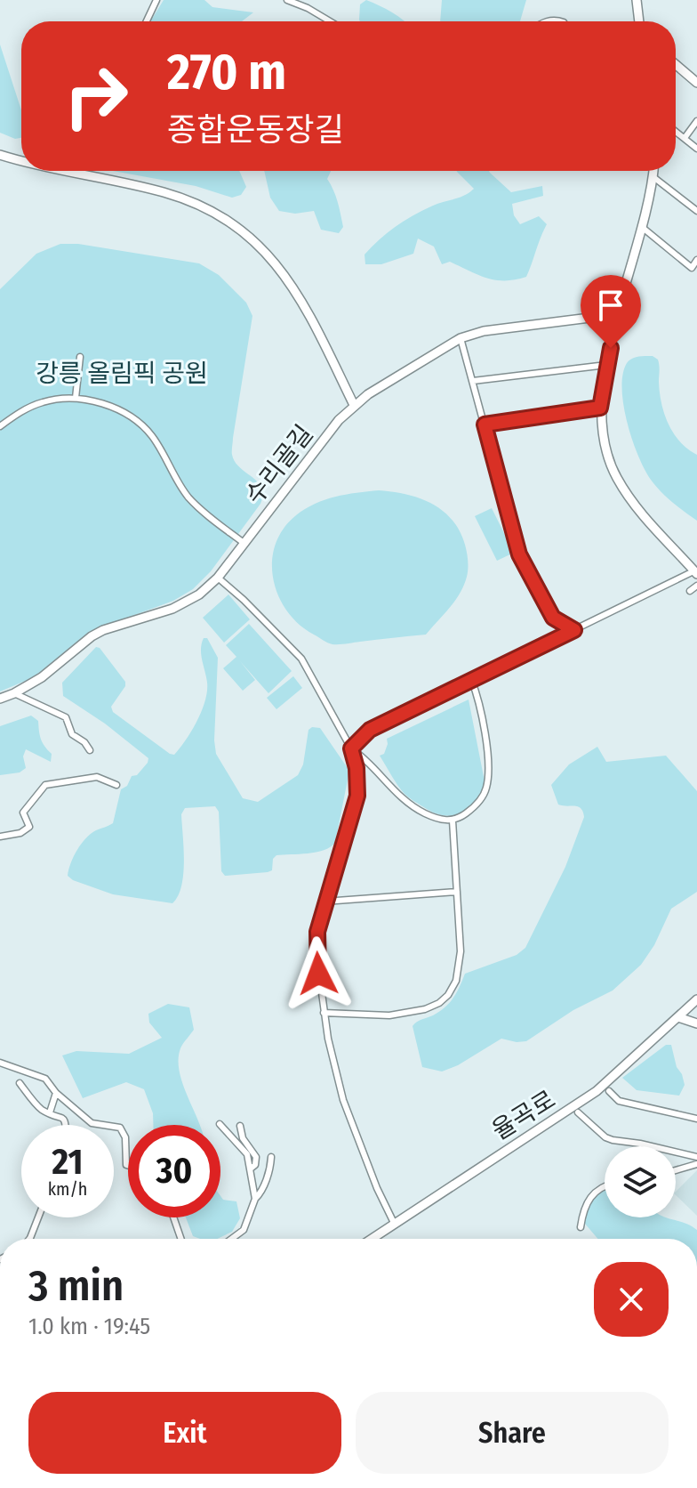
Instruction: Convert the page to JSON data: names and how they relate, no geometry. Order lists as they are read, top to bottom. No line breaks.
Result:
{"streets":{"street":["수리골길","율곡로"]},"parks":["강릉 올림픽 공원"],"page":{"turn":["270 m","종합운동장길"],"speed":"21 km/h","limit":"30","heading":["3 min","1.0 km · 19:45"],"buttons":["Exit","Share"]}}
